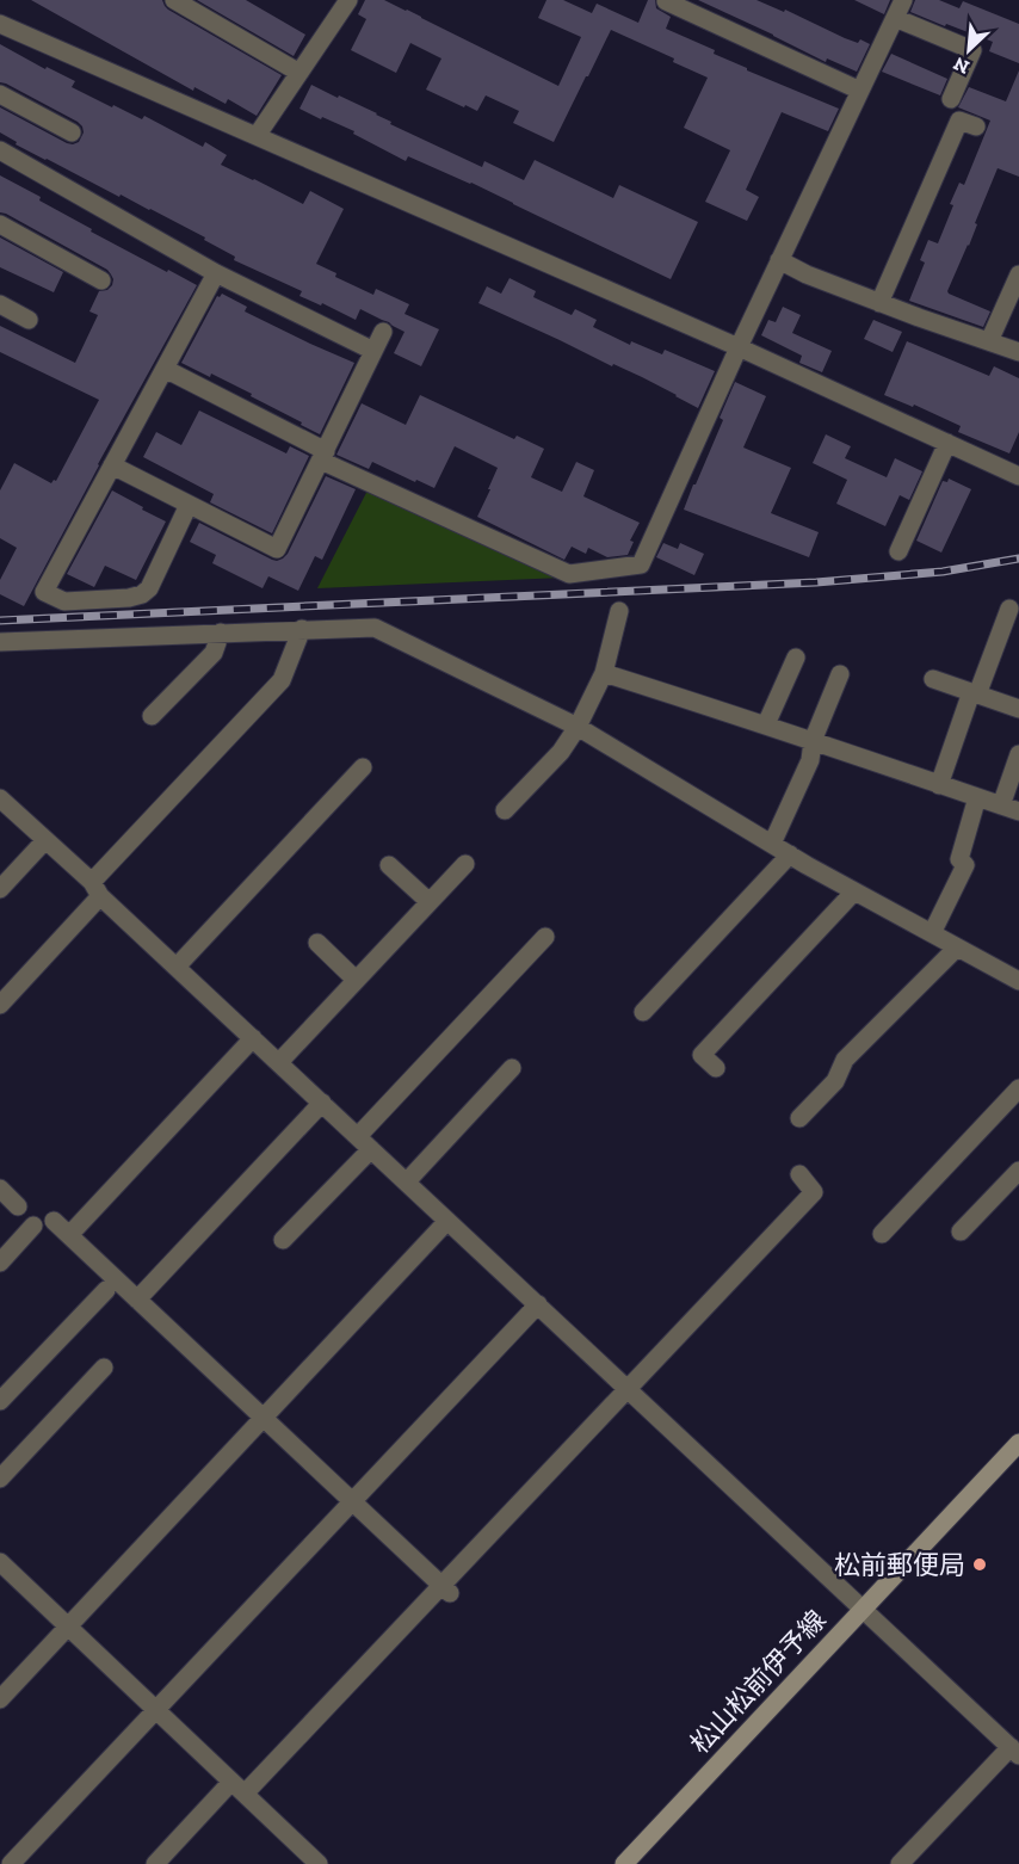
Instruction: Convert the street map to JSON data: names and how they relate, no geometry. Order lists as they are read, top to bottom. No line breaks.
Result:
{"streets":{"main road":["松山松前伊予線"]},"places":["松前郵便局"],"north":"bottom left"}
